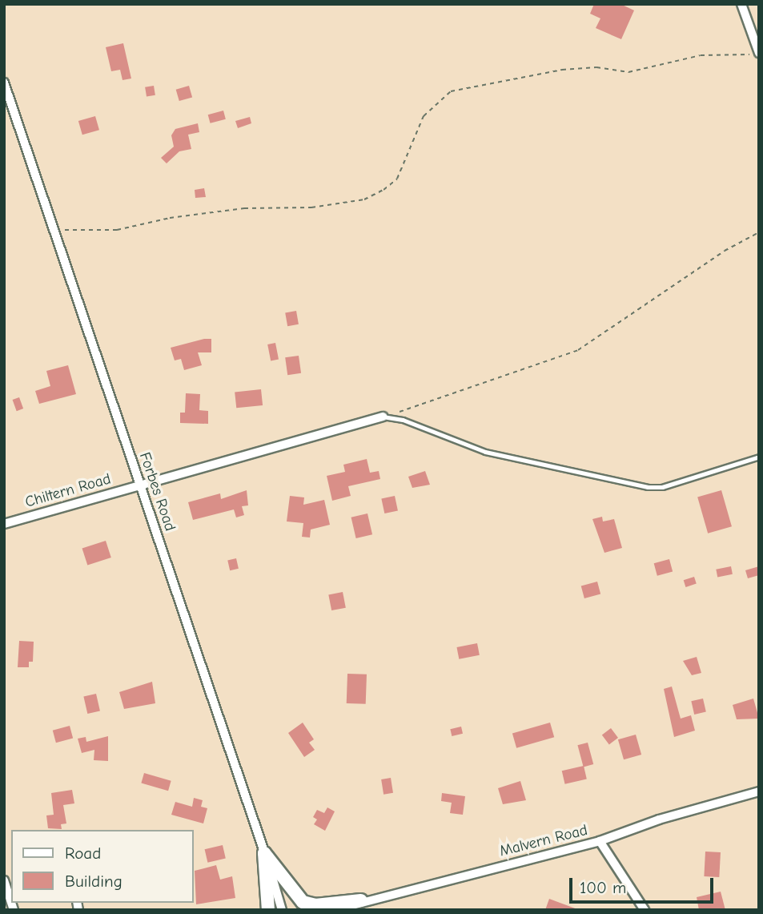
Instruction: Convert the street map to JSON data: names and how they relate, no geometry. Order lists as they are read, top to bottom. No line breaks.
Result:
{"streets":{"street":["Chiltern Road","Forbes Road","Malvern Road"]},"crossings":[["Chiltern Road","Forbes Road"]],"legend":["Road","Building"],"scale_bar":"100 m"}
